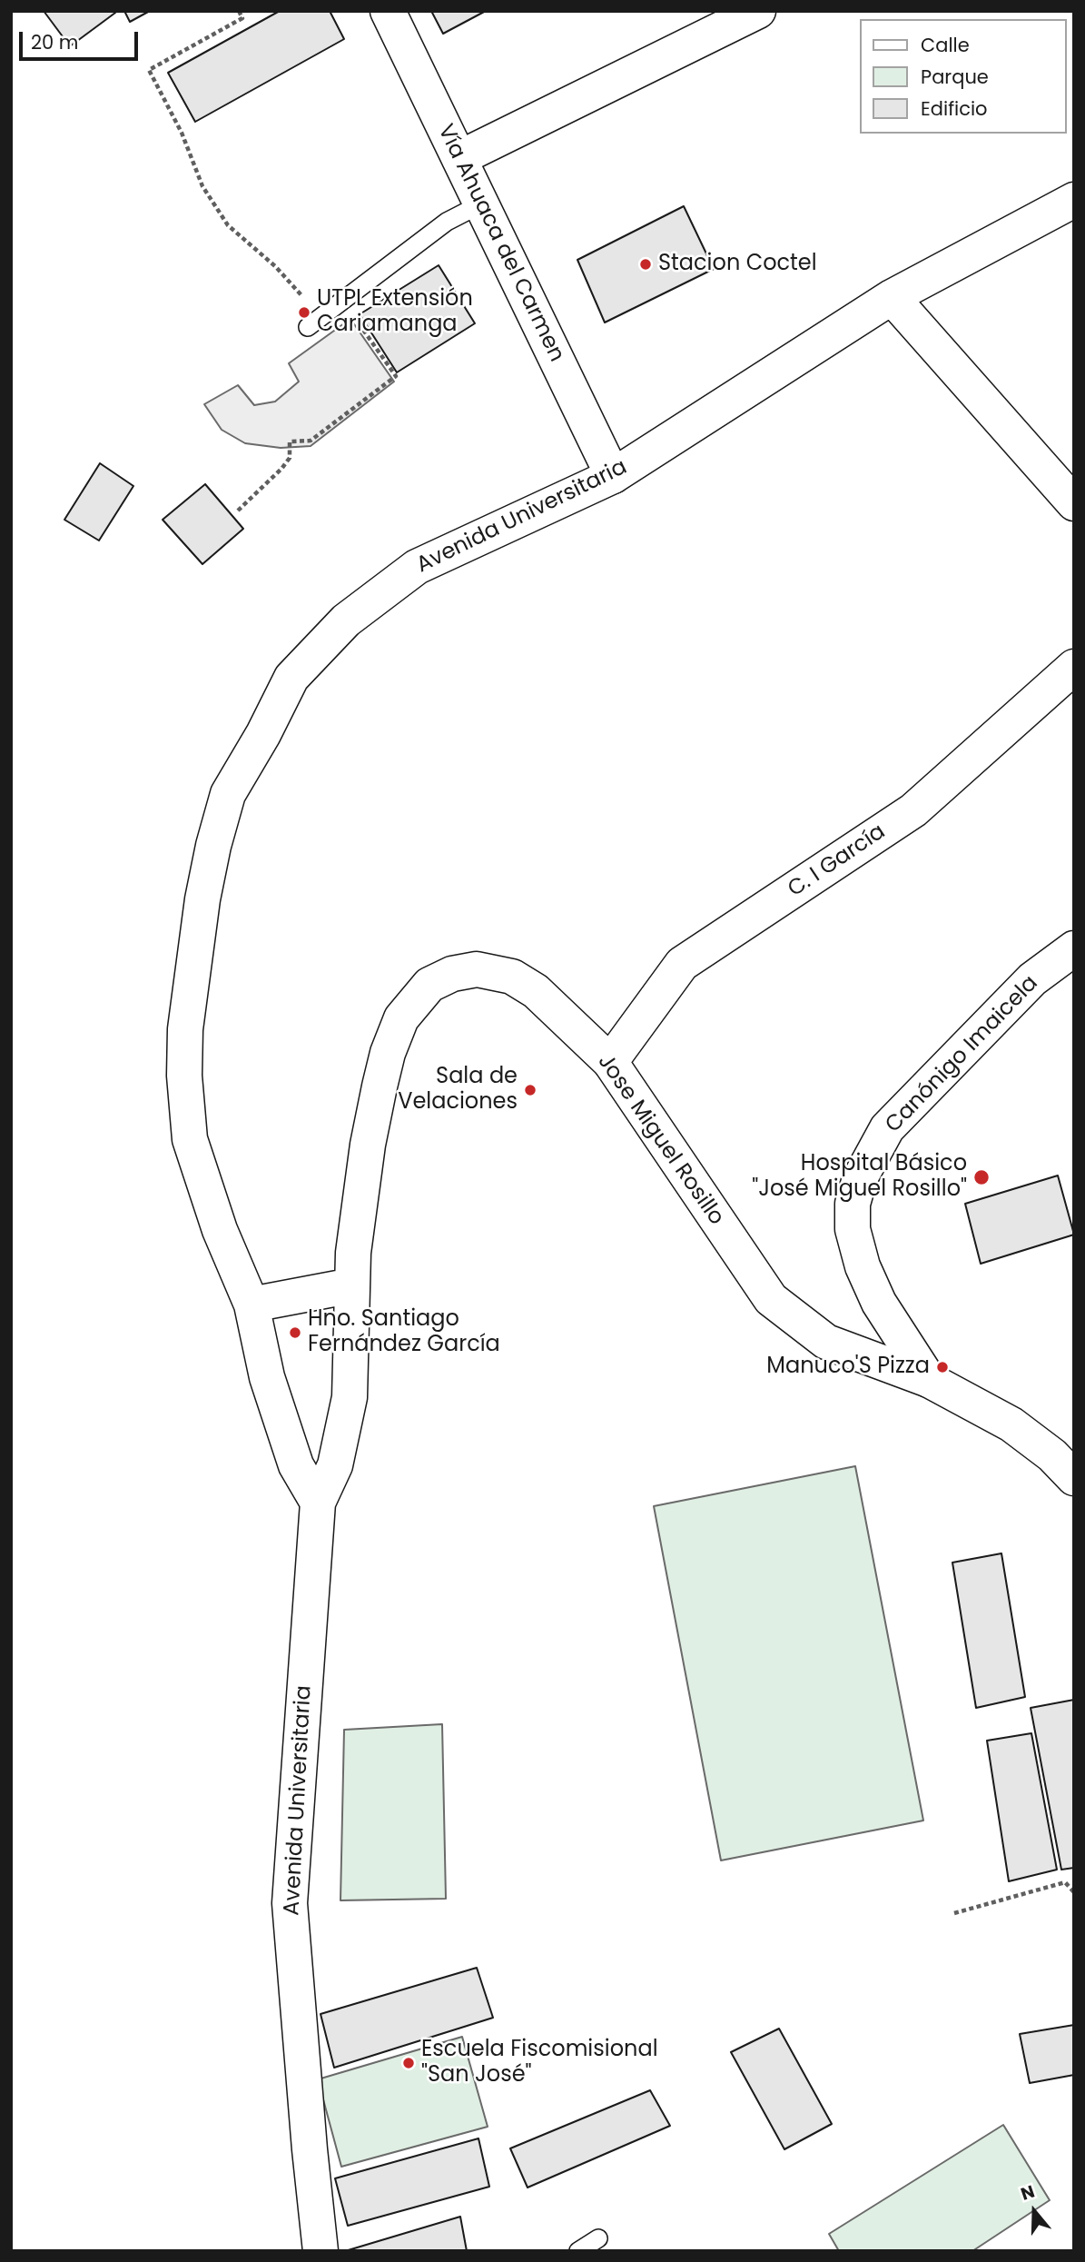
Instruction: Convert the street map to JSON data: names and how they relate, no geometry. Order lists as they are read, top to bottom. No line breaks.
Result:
{"streets":{"street":["Vía Ahuaca del Carmen","Avenida Universitaria","C. I García","Canónigo Imaicela","Jose Miguel Rosillo"]},"crossings":[["Vía Ahuaca del Carmen","Avenida Universitaria"],["Avenida Universitaria","Jose Miguel Rosillo"],["C. I García","Jose Miguel Rosillo"],["Canónigo Imaicela","Jose Miguel Rosillo"]],"places":["Stacion Coctel","UTPL Extensión Cariamanga","Sala de Velaciones","Hospital Básico \"José Miguel Rosillo\"","Hno. Santiago Fernández García","Manuco'S Pizza","Escuela Fiscomisional \"San José\""],"legend":["Calle","Parque","Edificio"],"scale_bar":"20 m","north":"top"}
